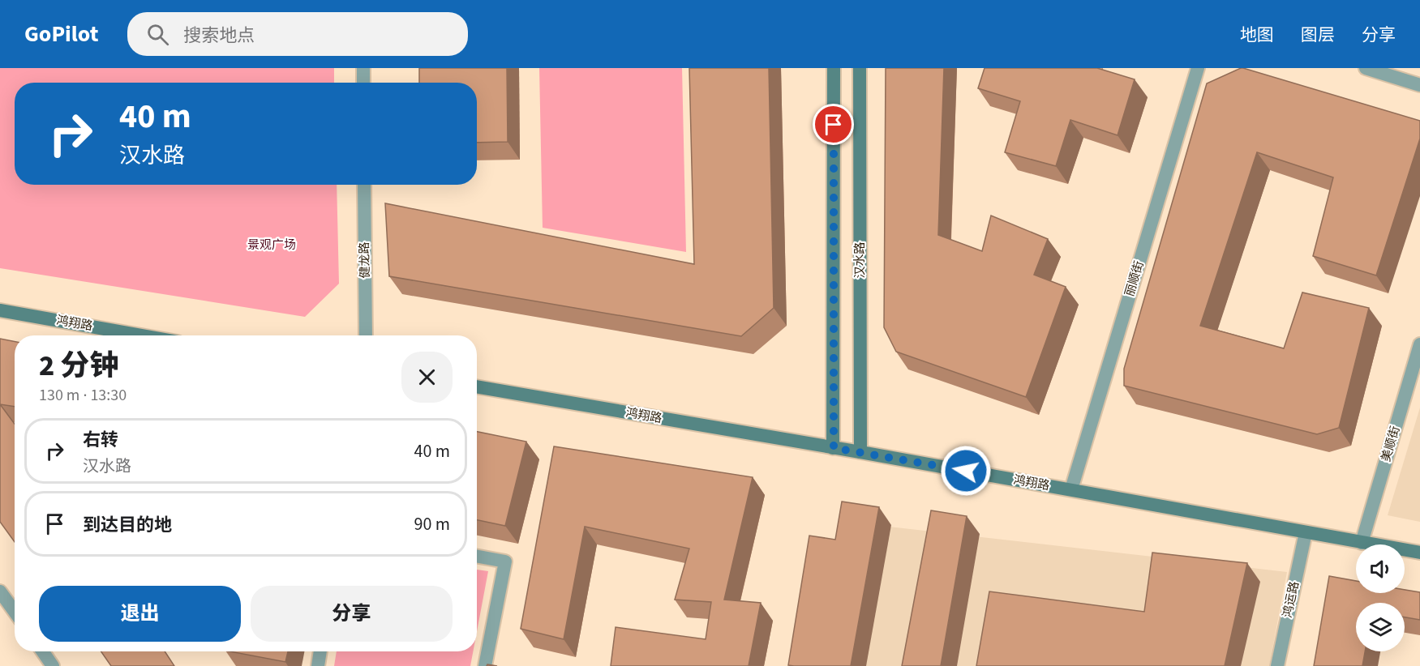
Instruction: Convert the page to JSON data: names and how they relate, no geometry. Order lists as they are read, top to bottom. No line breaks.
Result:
{"streets":{"main road":["汉水路","鸿翔路"],"street":["健龙路","丽顺街","美顺街","鸿运路"]},"crossings":[["汉水路","鸿翔路"],["丽顺街","鸿翔路"],["鸿翔路","美顺街"],["鸿翔路","鸿运路"]],"parks":["景观广场"],"page":{"header":"GoPilot","search":"搜索地点","nav":["地图","图层","分享"],"turn":["40 m","汉水路"],"heading":["2 分钟","130 m · 13:30"],"list":[{"name":"右转","note":"汉水路","value":"40 m"},{"name":"到达目的地","value":"90 m"}],"buttons":["退出","分享"]}}
